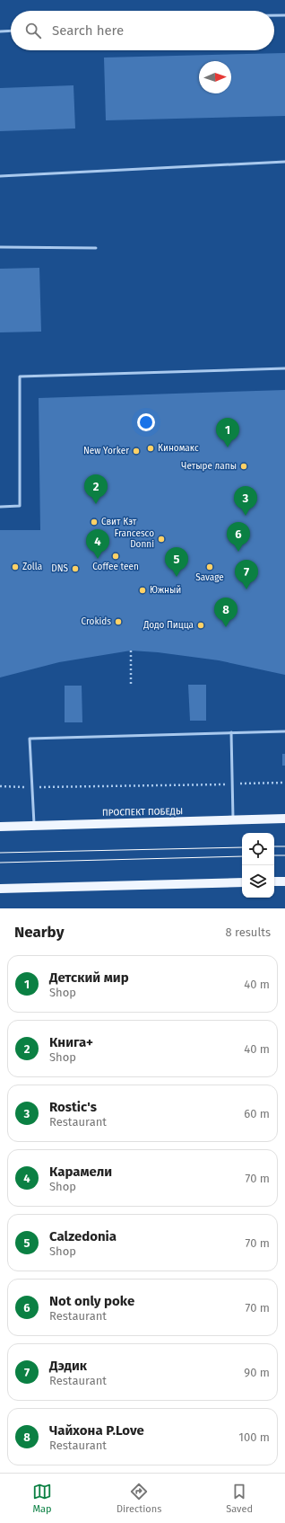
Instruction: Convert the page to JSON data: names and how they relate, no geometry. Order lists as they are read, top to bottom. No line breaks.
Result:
{"streets":{"main road":["ПРОСПЕКТ ПОБЕДЫ"]},"places":["Киномакс","New Yorker","Четыре лапы","Свит Кэт","Francesco Donni","Coffee teen","Zolla","Savage","DNS","Южный","Crokids","Додо Пицца"],"north":"right","page":{"search":"Search here","pins":["1","2","3","6","4","5","7","8"],"heading":["Nearby","8 results"],"list":[{"mark":"1","name":"Детский мир","note":"Shop","value":"40 m"},{"mark":"2","name":"Книга+","note":"Shop","value":"40 m"},{"mark":"3","name":"Rostic's","note":"Restaurant","value":"60 m"},{"mark":"4","name":"Карамели","note":"Shop","value":"70 m"},{"mark":"5","name":"Calzedonia","note":"Shop","value":"70 m"},{"mark":"6","name":"Not only poke","note":"Restaurant","value":"70 m"},{"mark":"7","name":"Дэдик","note":"Restaurant","value":"90 m"},{"mark":"8","name":"Чайхона P.Love","note":"Restaurant","value":"100 m"}],"nav":["Map","Directions","Saved"]}}
